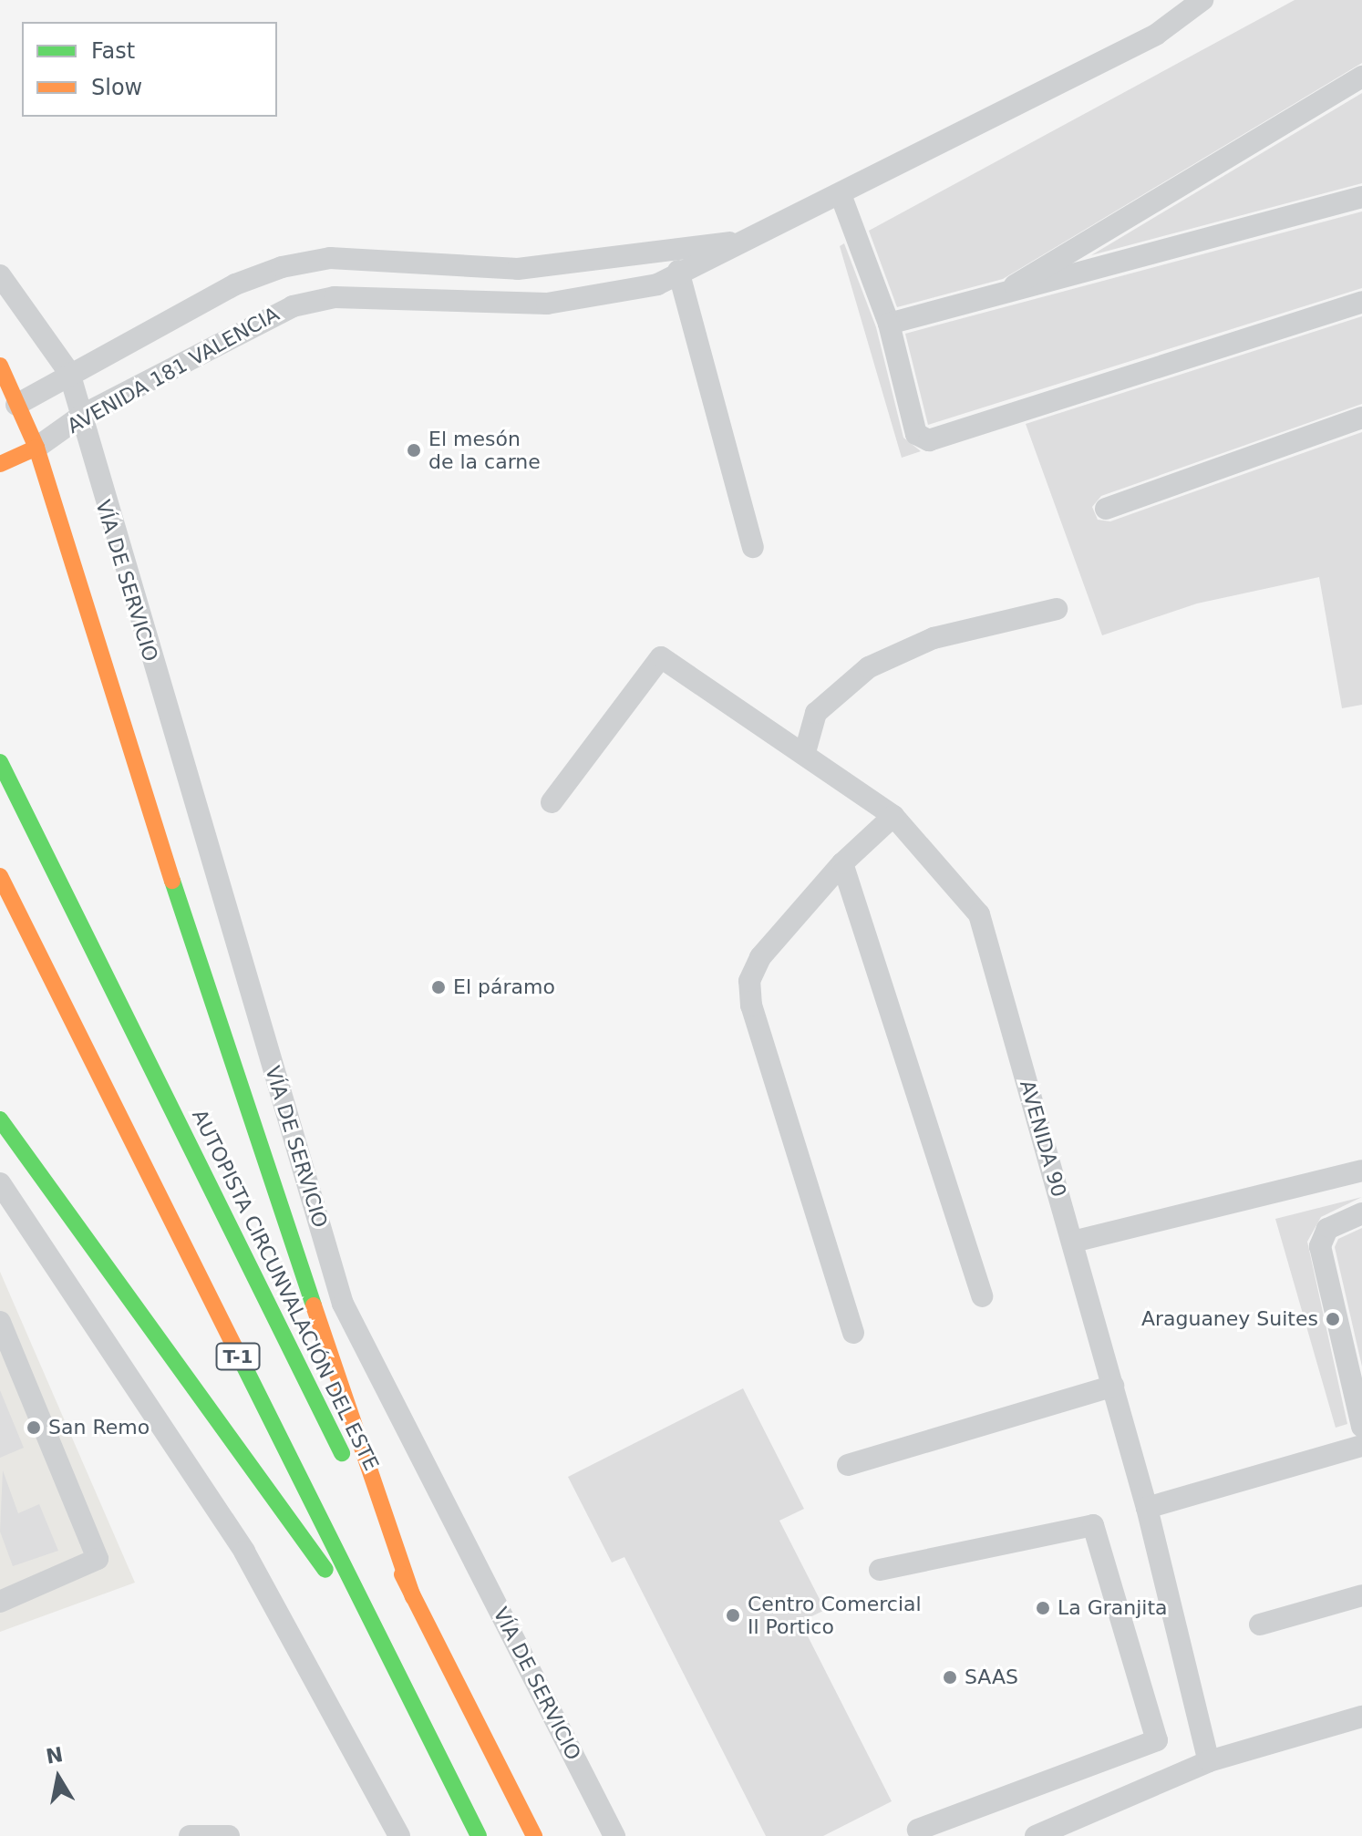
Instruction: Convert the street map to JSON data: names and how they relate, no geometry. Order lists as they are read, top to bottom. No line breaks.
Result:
{"streets":{"main road":["AVENIDA 181 VALENCIA","AUTOPISTA CIRCUNVALACIÓN DEL ESTE","T-1"],"street":["VÍA DE SERVICIO","AVENIDA 90"]},"crossings":[["AVENIDA 181 VALENCIA","VÍA DE SERVICIO"]],"places":["El mesón de la carne","El páramo","Araguaney Suites","San Remo","La Granjita","Centro Comercial Il Portico","SAAS"],"legend":["Fast","Slow"],"north":"top"}
